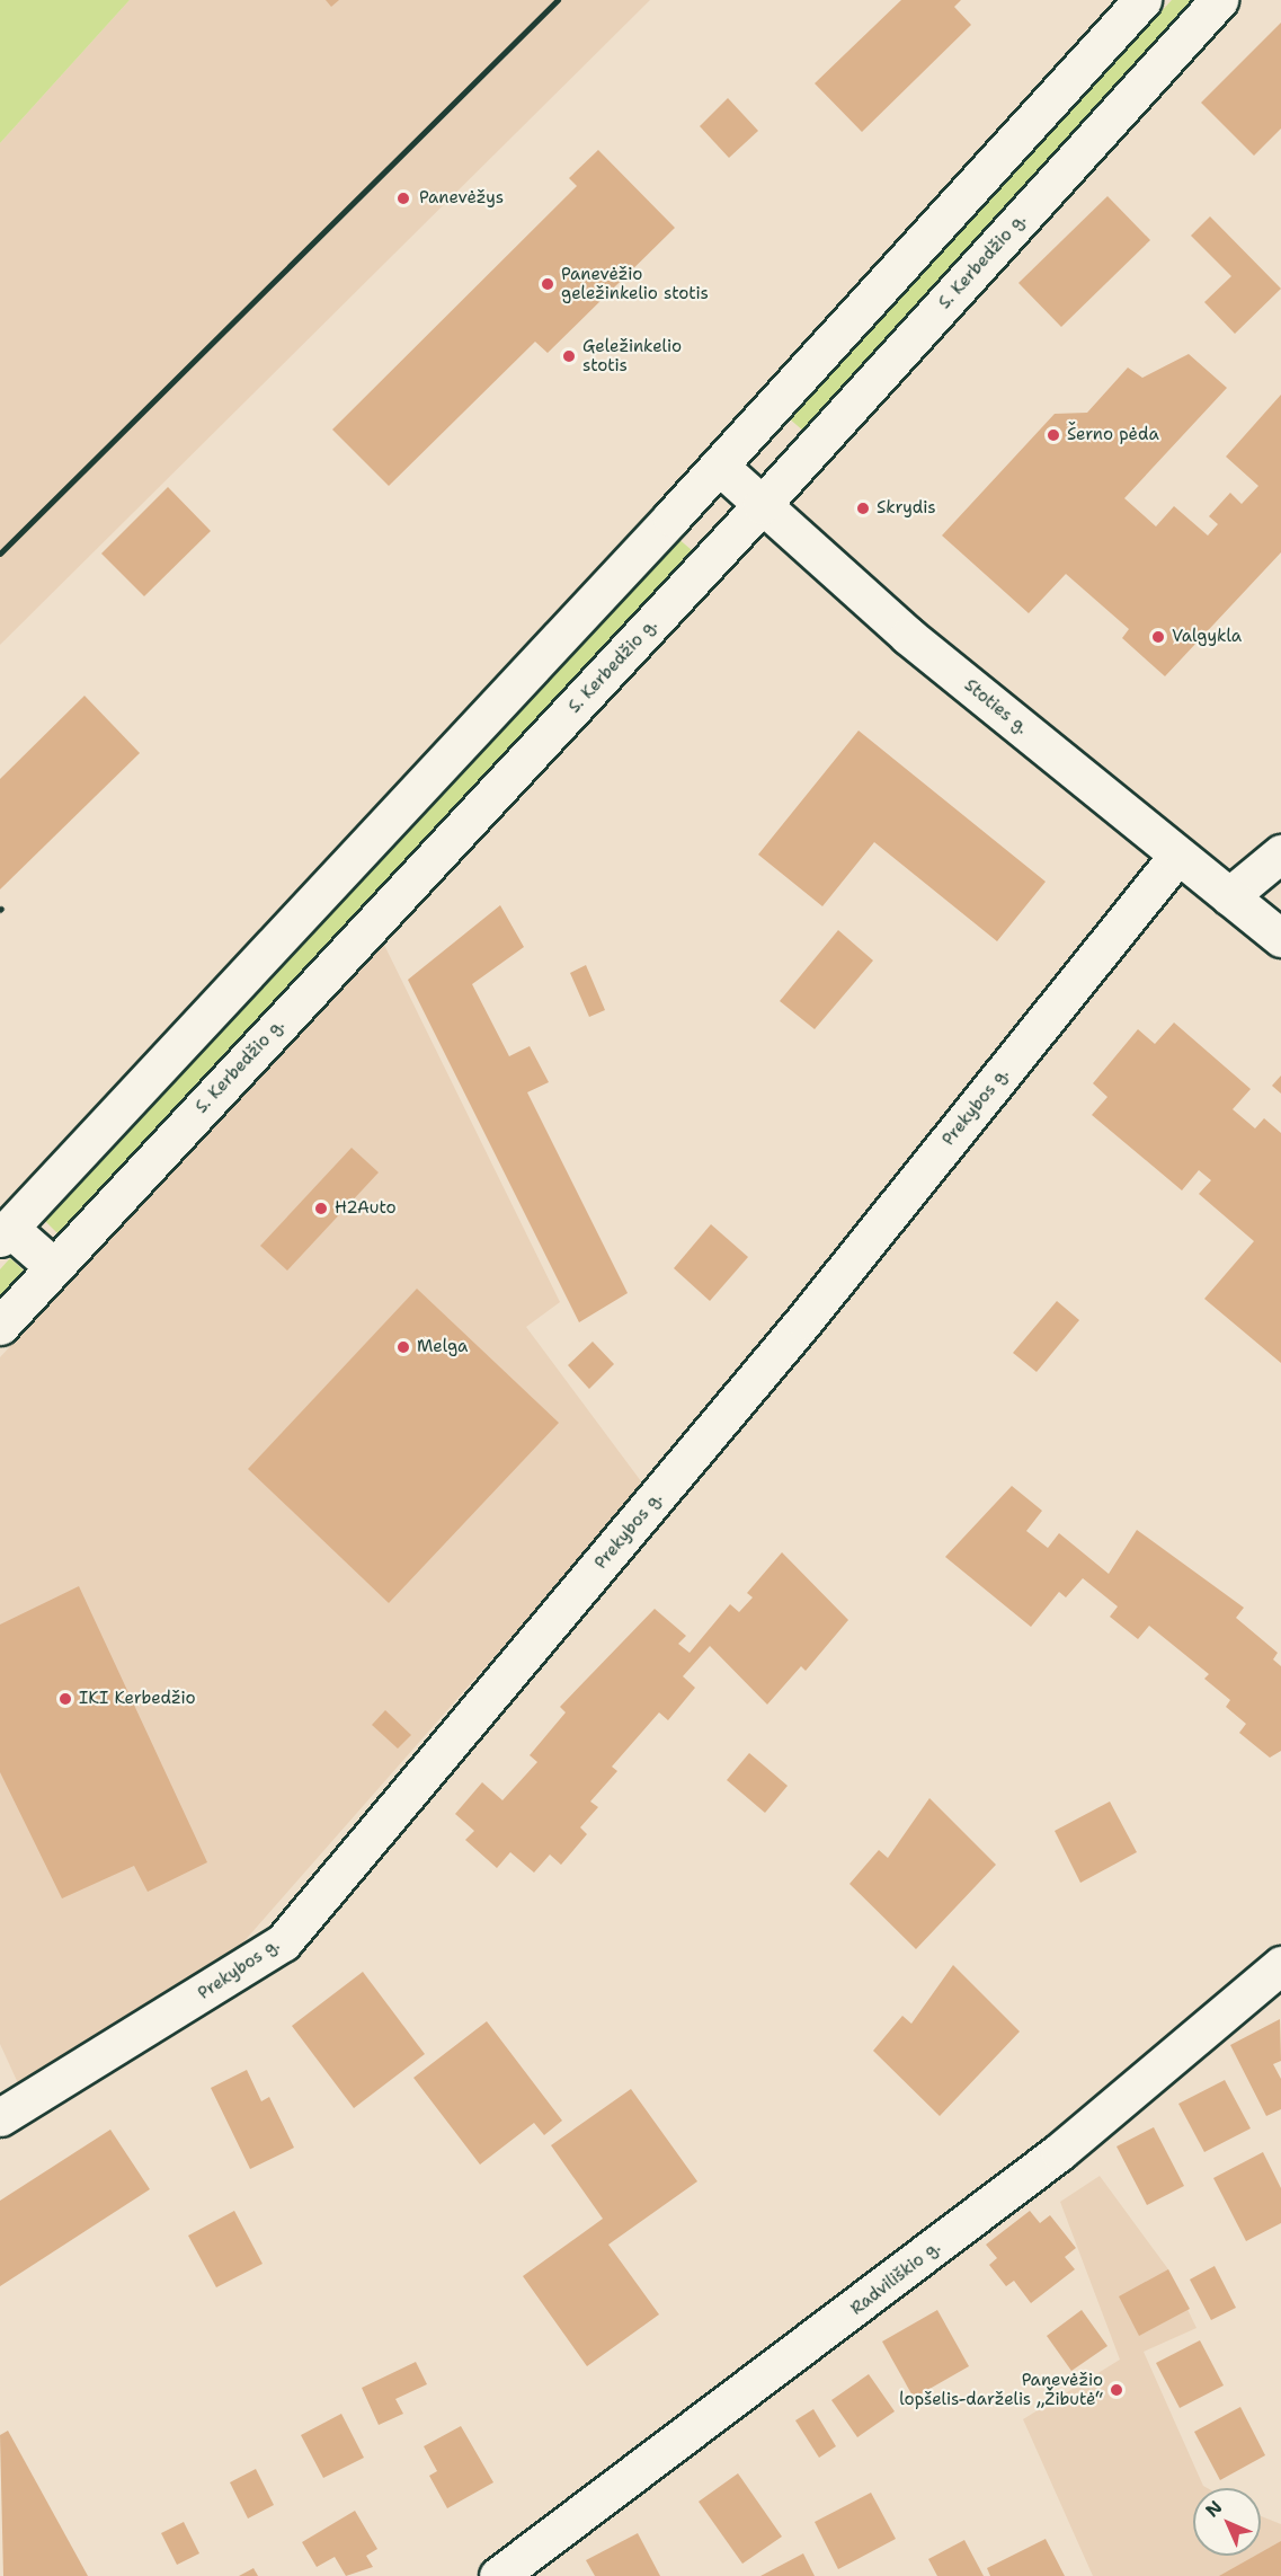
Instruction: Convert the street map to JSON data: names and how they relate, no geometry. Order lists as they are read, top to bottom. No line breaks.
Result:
{"streets":{"main road":["S. Kerbedžio g.","Stoties g.","Prekybos g.","Radviliškio g."]},"crossings":[["S. Kerbedžio g.","Stoties g."],["Stoties g.","Prekybos g."]],"places":["Panevėžys","Panevėžio geležinkelio stotis","Geležinkelio stotis","Šerno pėda","Skrydis","Valgykla","H2Auto","Melga","IKI Kerbedžio","Panevėžio lopšelis-darželis „Žibutė“"],"north":"top left"}
